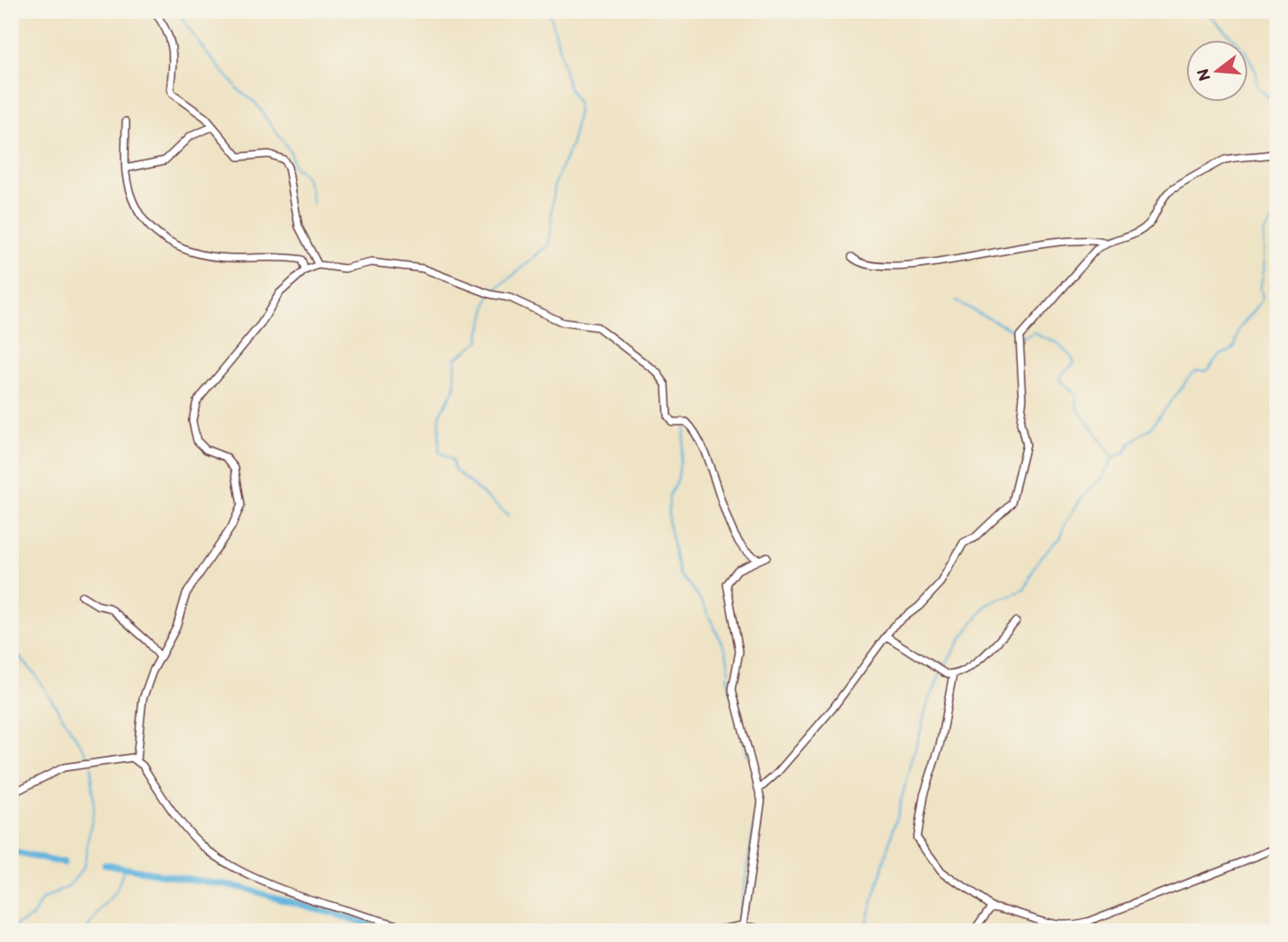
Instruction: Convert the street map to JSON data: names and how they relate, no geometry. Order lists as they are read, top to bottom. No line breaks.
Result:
{"north":"left"}
